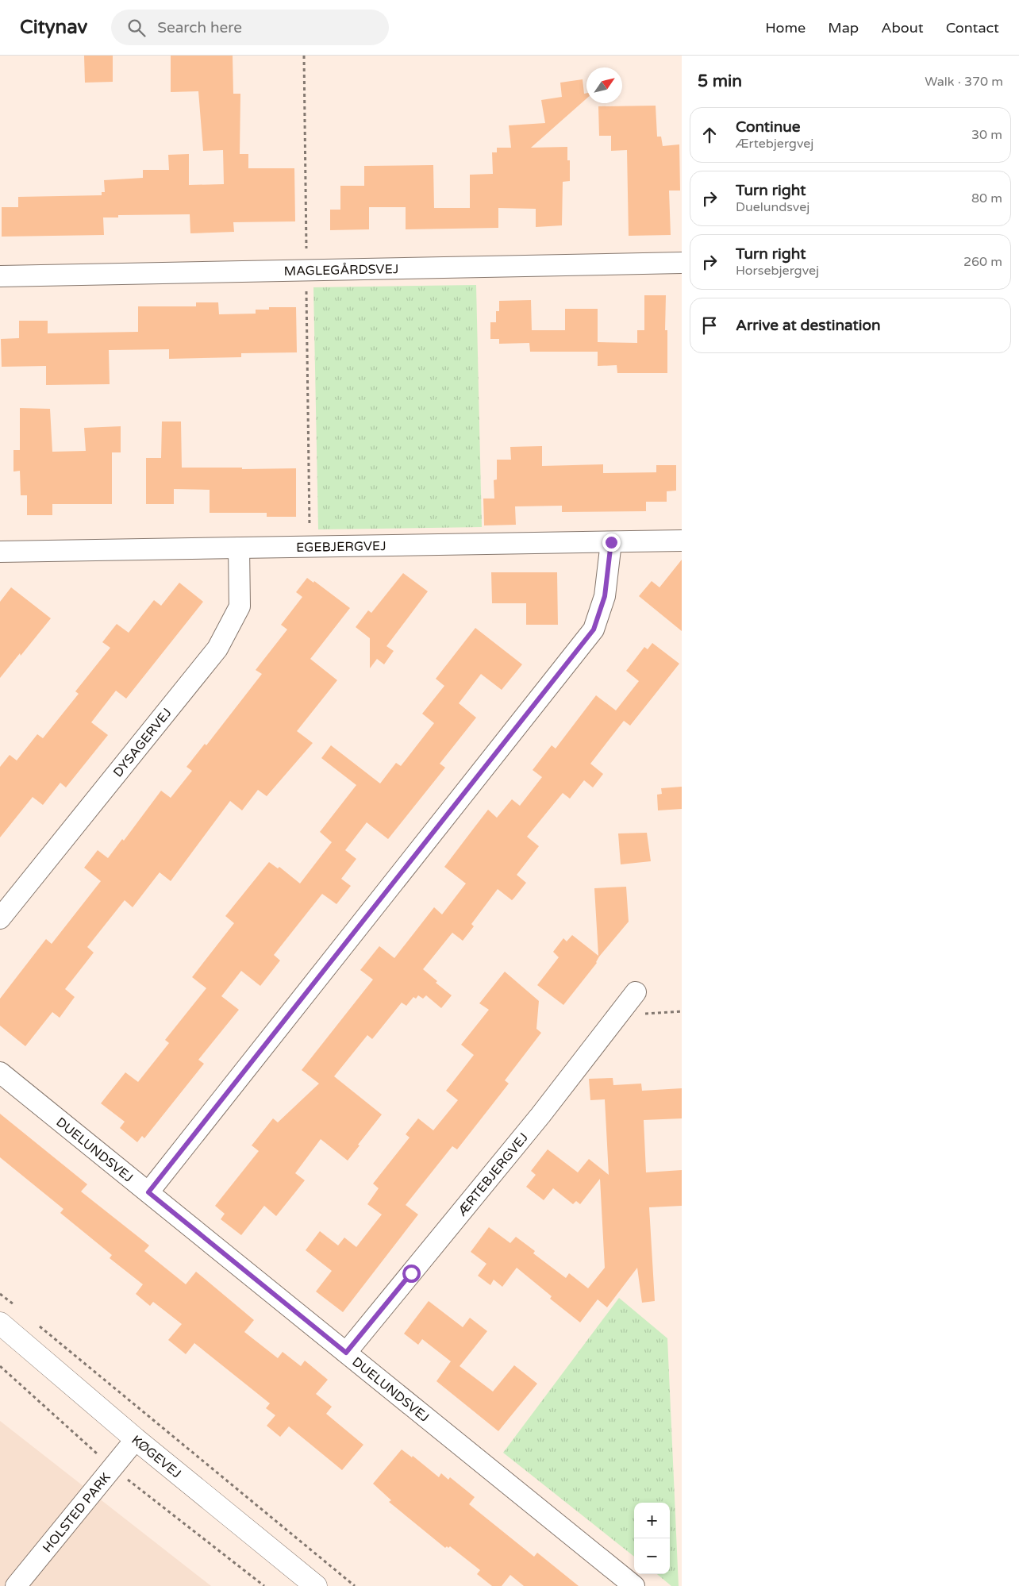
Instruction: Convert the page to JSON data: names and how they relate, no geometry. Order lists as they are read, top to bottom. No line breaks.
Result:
{"streets":{"street":["MAGLEGÅRDSVEJ","EGEBJERGVEJ","DYSAGERVEJ","DUELUNDSVEJ","ÆRTEBJERGVEJ","KØGEVEJ","HOLSTED PARK"]},"crossings":[["EGEBJERGVEJ","DYSAGERVEJ"],["DUELUNDSVEJ","ÆRTEBJERGVEJ"],["KØGEVEJ","HOLSTED PARK"]],"north":"top right","page":{"header":"Citynav","search":"Search here","nav":["Home","Map","About","Contact"],"heading":["5 min","Walk · 370 m"],"list":[["Continue","Ærtebjergvej","30 m"],["Turn right","Duelundsvej","80 m"],["Turn right","Horsebjergvej","260 m"],"Arrive at destination"],"map_buttons":["+","−"]}}
